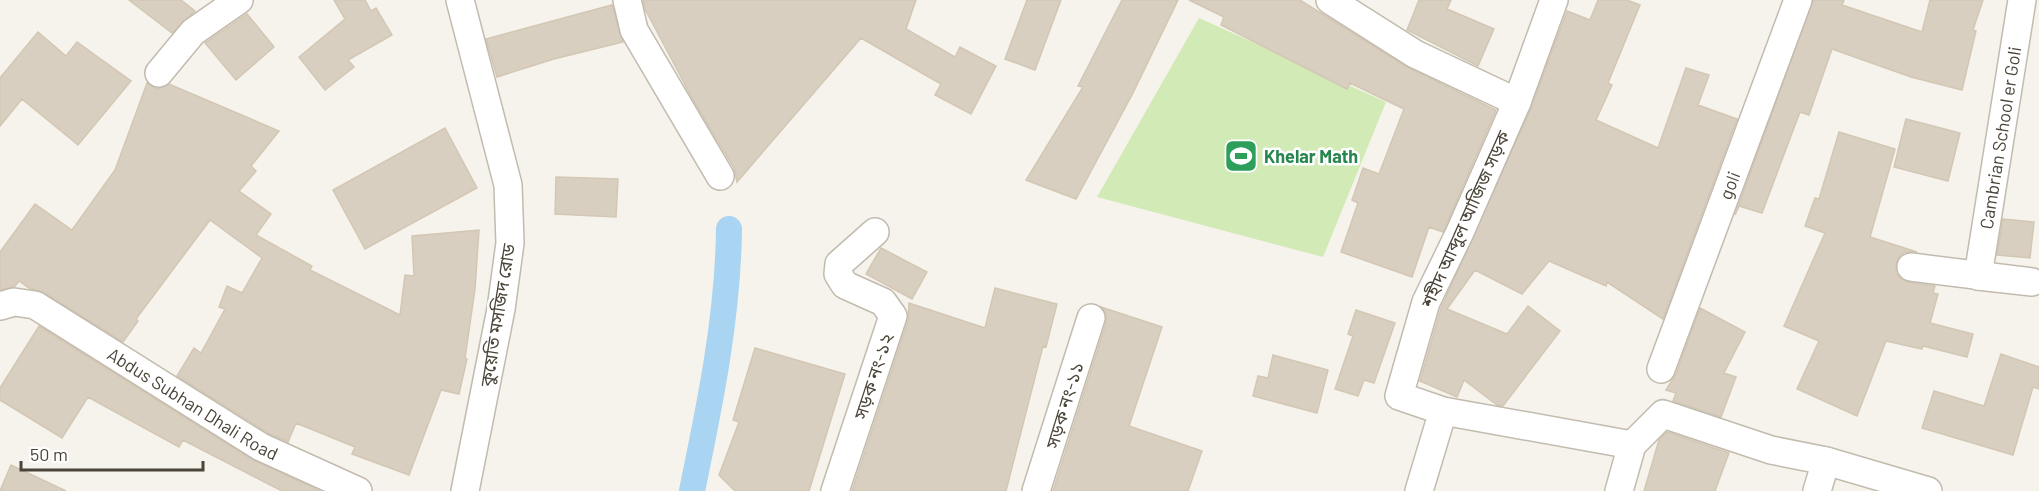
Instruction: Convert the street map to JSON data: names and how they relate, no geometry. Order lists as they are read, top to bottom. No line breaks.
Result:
{"streets":{"street":["Cambrian School er Goli","goli","শহীদ আব্দুল আজিজ সড়ক","কুয়েতি মসজিদ রোড","সড়ক নং-১২","Abdus Subhan Dhali Road","সড়ক নং-১১"]},"places":{"sports":["Khelar Math"]},"scale_bar":"50 m"}
